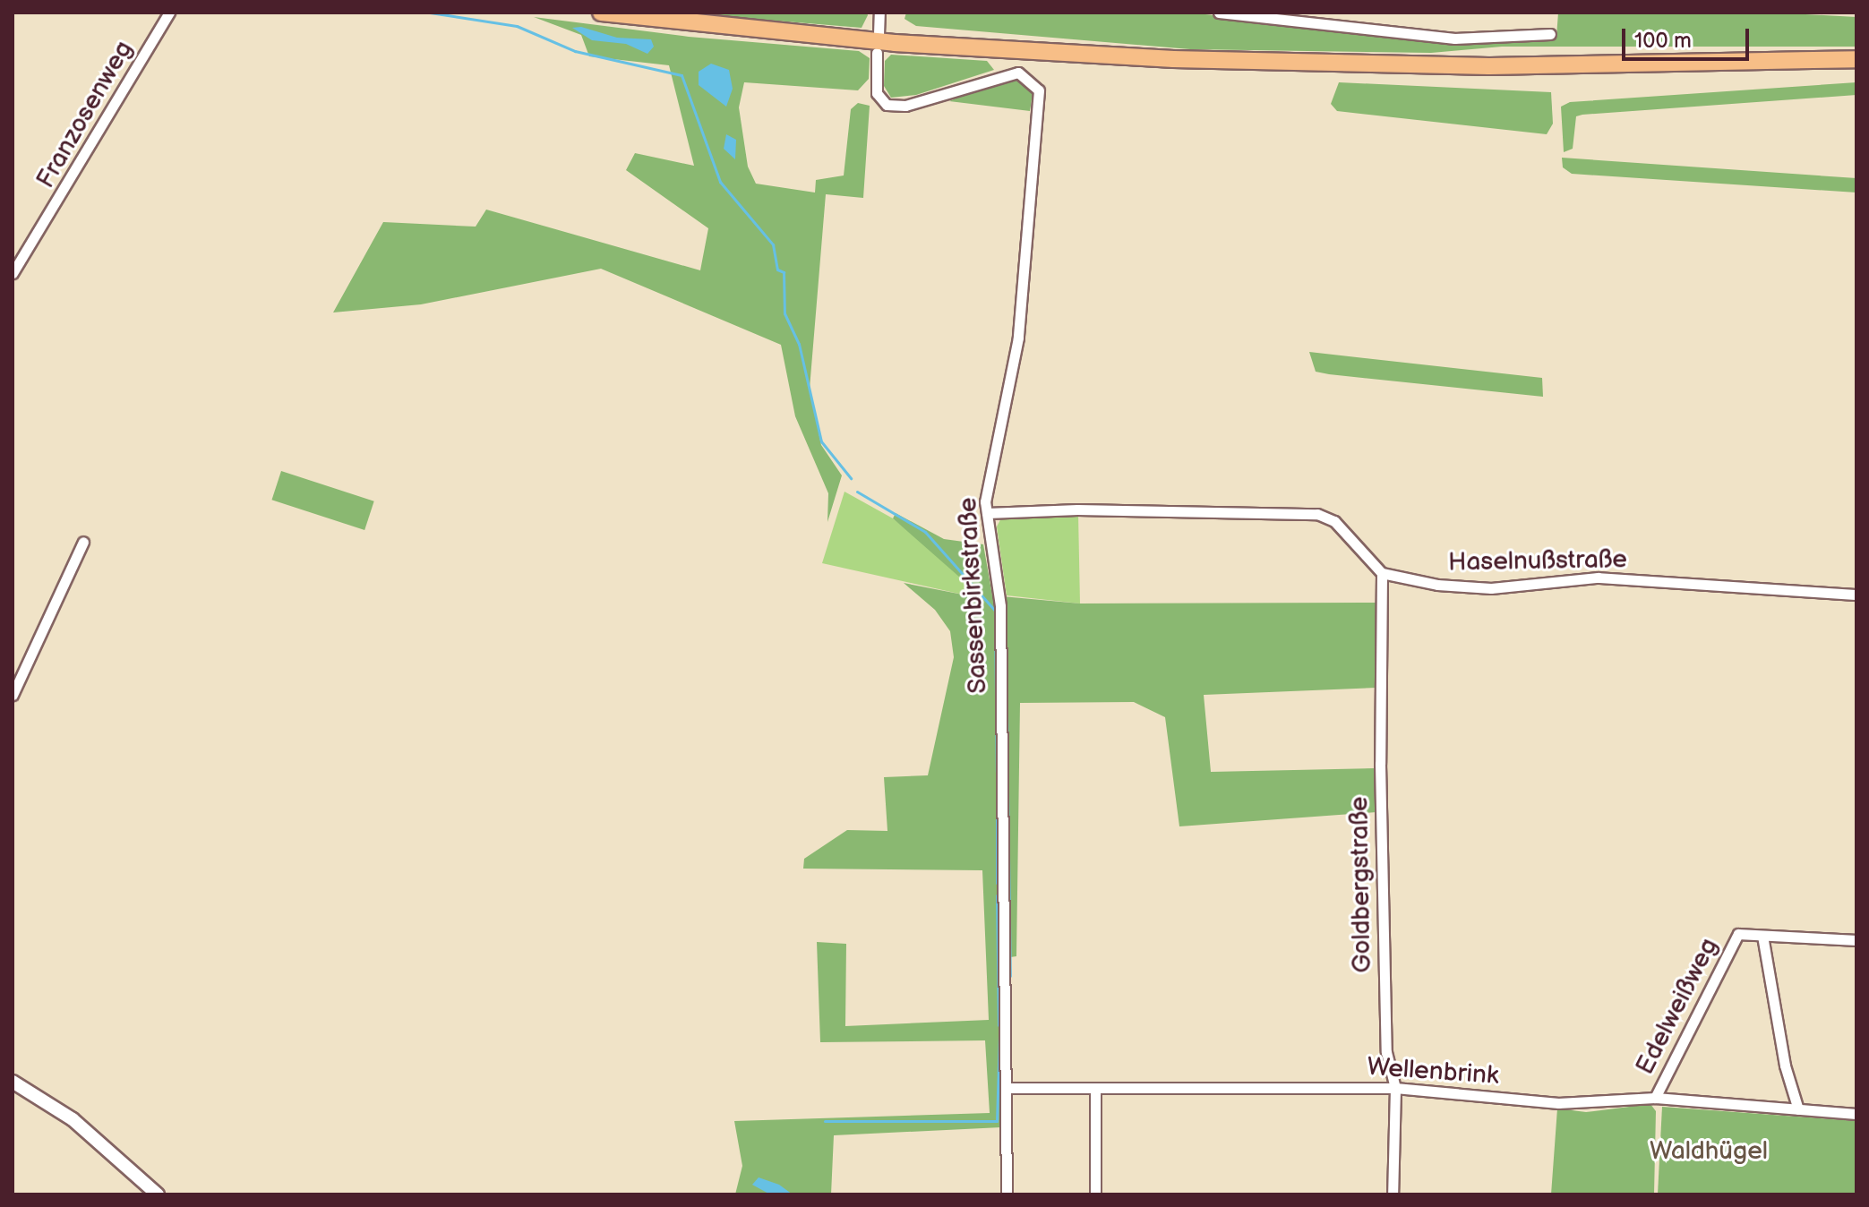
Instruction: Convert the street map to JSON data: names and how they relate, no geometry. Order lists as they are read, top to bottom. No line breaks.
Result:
{"streets":{"street":["Franzosenweg","Haselnußstraße","Sassenbirkstraße","Goldbergstraße","Edelweißweg","Wellenbrink"]},"crossings":[["Haselnußstraße","Goldbergstraße"],["Sassenbirkstraße","Wellenbrink"],["Goldbergstraße","Wellenbrink"],["Edelweißweg","Wellenbrink"]],"parks":["Waldhügel"],"scale_bar":"100 m"}
